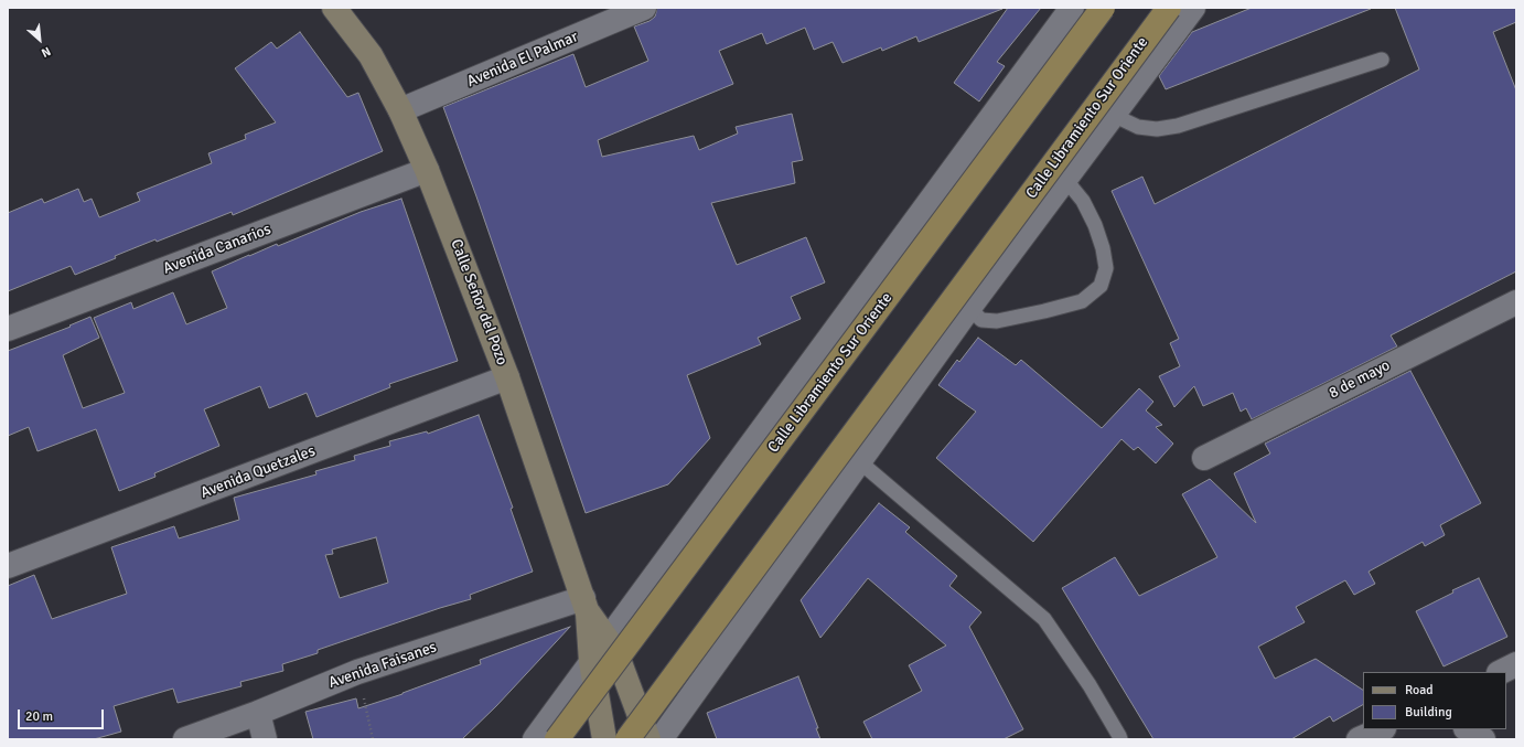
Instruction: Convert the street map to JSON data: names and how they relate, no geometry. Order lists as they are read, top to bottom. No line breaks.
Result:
{"streets":{"main road":["Calle Libramiento Sur Oriente"],"street":["Avenida El Palmar","Avenida Canarios","Calle Señor del Pozo","8 de mayo","Avenida Quetzales","Avenida Faisanes"]},"crossings":[["Avenida El Palmar","Calle Señor del Pozo"],["Avenida Canarios","Calle Señor del Pozo"],["Calle Señor del Pozo","Avenida Quetzales"],["Calle Señor del Pozo","Avenida Faisanes"]],"legend":["Road","Building"],"scale_bar":"20 m","north":"bottom right"}
